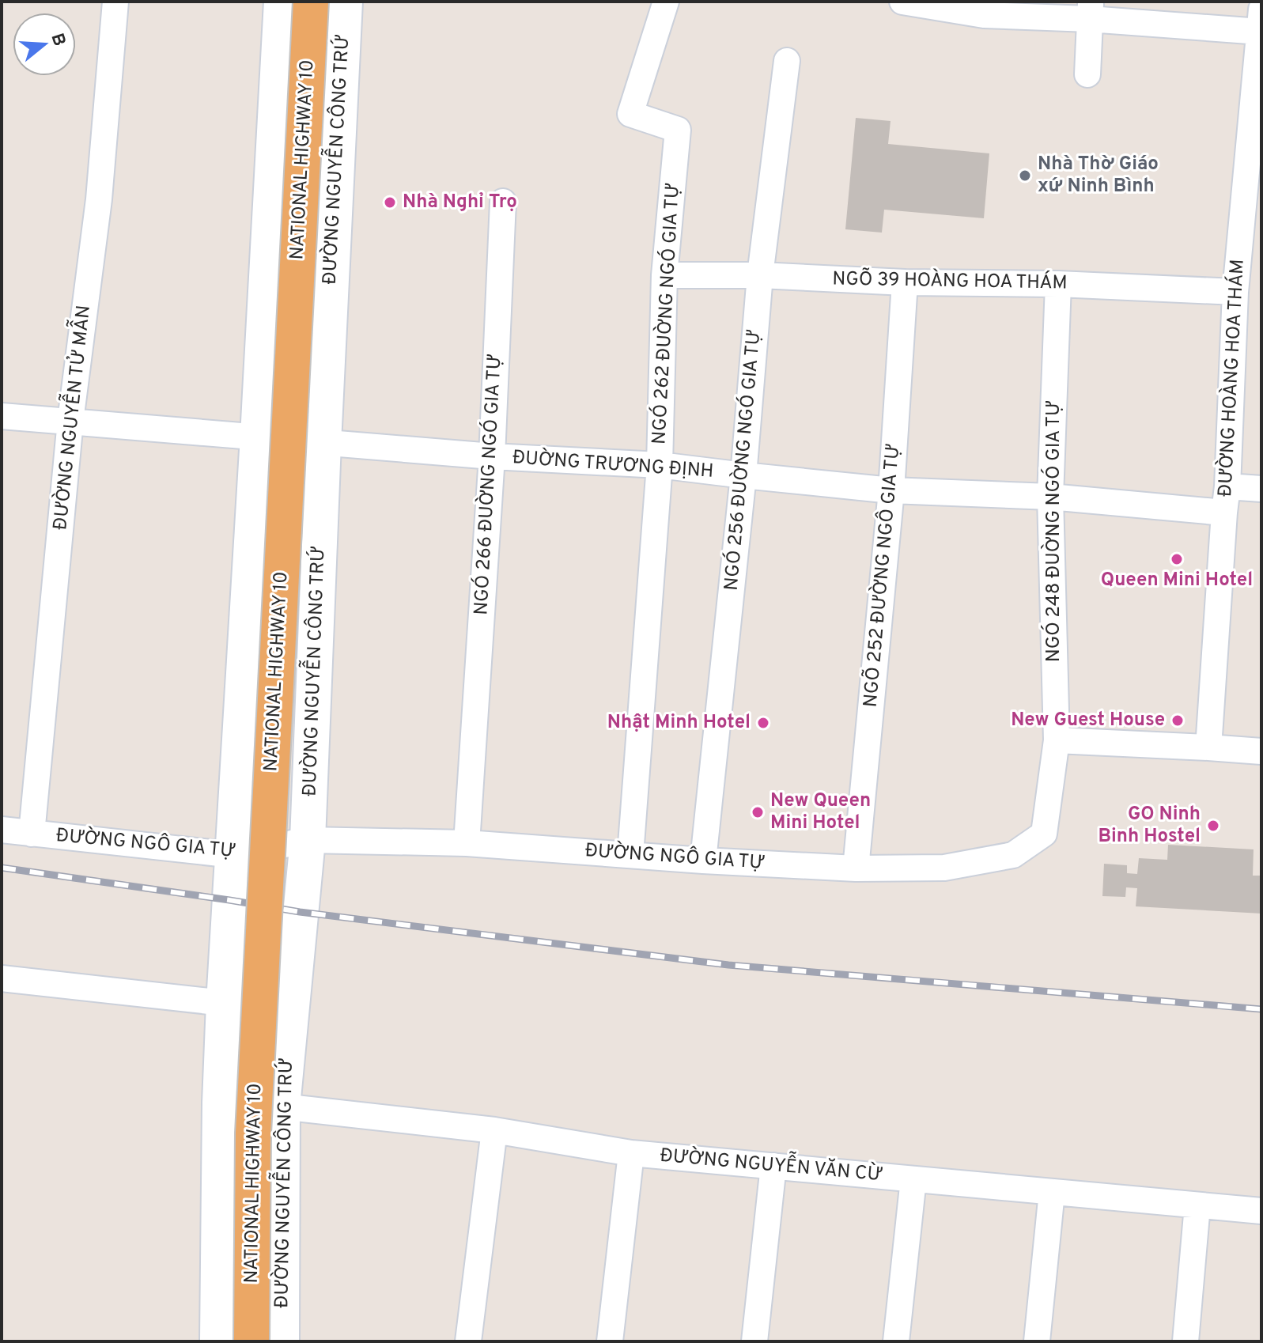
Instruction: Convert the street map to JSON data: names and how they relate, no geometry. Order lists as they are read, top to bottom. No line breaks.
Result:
{"streets":{"highway":["NATIONAL HIGHWAY 10"],"main road":["ĐƯỜNG NGUYỄN CÔNG TRỨ"],"street":["NGÕ 39 HOÀNG HOA THÁM","NGÓ 262 ĐUỜNG NGÓ GIA TỰ","ĐƯỜNG HOÀNG HOA THÁM","ĐƯỜNG NGUYỄN TỬ MẪN","NGÓ 256 ĐUỜNG NGÓ GIA TỰ","ĐUỜNG TRƯƠNG ĐỊNH","NGÓ 266 ĐUỜNG NGÓ GIA TỰ","NGÓ 248 ĐUỜNG NGÓ GIA TỰ","NGÕ 252 ĐƯỜNG NGÔ GIA TỰ","ĐƯỜNG NGÔ GIA TỰ","ĐƯỜNG NGUYỄN VĂN CỪ"]},"crossings":[["ĐƯỜNG NGUYỄN CÔNG TRỨ","ĐUỜNG TRƯƠNG ĐỊNH"],["ĐƯỜNG NGUYỄN CÔNG TRỨ","ĐƯỜNG NGÔ GIA TỰ"],["ĐƯỜNG NGUYỄN CÔNG TRỨ","ĐƯỜNG NGUYỄN VĂN CỪ"],["NGÕ 39 HOÀNG HOA THÁM","NGÓ 262 ĐUỜNG NGÓ GIA TỰ"],["NGÕ 39 HOÀNG HOA THÁM","ĐƯỜNG HOÀNG HOA THÁM"],["NGÕ 39 HOÀNG HOA THÁM","NGÓ 256 ĐUỜNG NGÓ GIA TỰ"],["NGÕ 39 HOÀNG HOA THÁM","NGÓ 248 ĐUỜNG NGÓ GIA TỰ"],["NGÕ 39 HOÀNG HOA THÁM","NGÕ 252 ĐƯỜNG NGÔ GIA TỰ"],["NGÓ 262 ĐUỜNG NGÓ GIA TỰ","ĐUỜNG TRƯƠNG ĐỊNH"],["NGÓ 262 ĐUỜNG NGÓ GIA TỰ","ĐƯỜNG NGÔ GIA TỰ"],["ĐƯỜNG HOÀNG HOA THÁM","ĐUỜNG TRƯƠNG ĐỊNH"],["ĐƯỜNG NGUYỄN TỬ MẪN","ĐUỜNG TRƯƠNG ĐỊNH"],["ĐƯỜNG NGUYỄN TỬ MẪN","ĐƯỜNG NGÔ GIA TỰ"],["NGÓ 256 ĐUỜNG NGÓ GIA TỰ","ĐUỜNG TRƯƠNG ĐỊNH"],["NGÓ 256 ĐUỜNG NGÓ GIA TỰ","ĐƯỜNG NGÔ GIA TỰ"],["ĐUỜNG TRƯƠNG ĐỊNH","NGÓ 266 ĐUỜNG NGÓ GIA TỰ"],["ĐUỜNG TRƯƠNG ĐỊNH","NGÓ 248 ĐUỜNG NGÓ GIA TỰ"],["ĐUỜNG TRƯƠNG ĐỊNH","NGÕ 252 ĐƯỜNG NGÔ GIA TỰ"],["NGÓ 266 ĐUỜNG NGÓ GIA TỰ","ĐƯỜNG NGÔ GIA TỰ"],["NGÓ 248 ĐUỜNG NGÓ GIA TỰ","ĐƯỜNG NGÔ GIA TỰ"],["NGÕ 252 ĐƯỜNG NGÔ GIA TỰ","ĐƯỜNG NGÔ GIA TỰ"]],"places":["Nhà Thờ Giáo xứ Ninh Bình","Nhà Nghỉ Trọ","Queen Mini Hotel","New Guest House","Nhật Minh Hotel","New Queen Mini Hotel","GO Ninh Binh Hostel"],"north":"right"}
